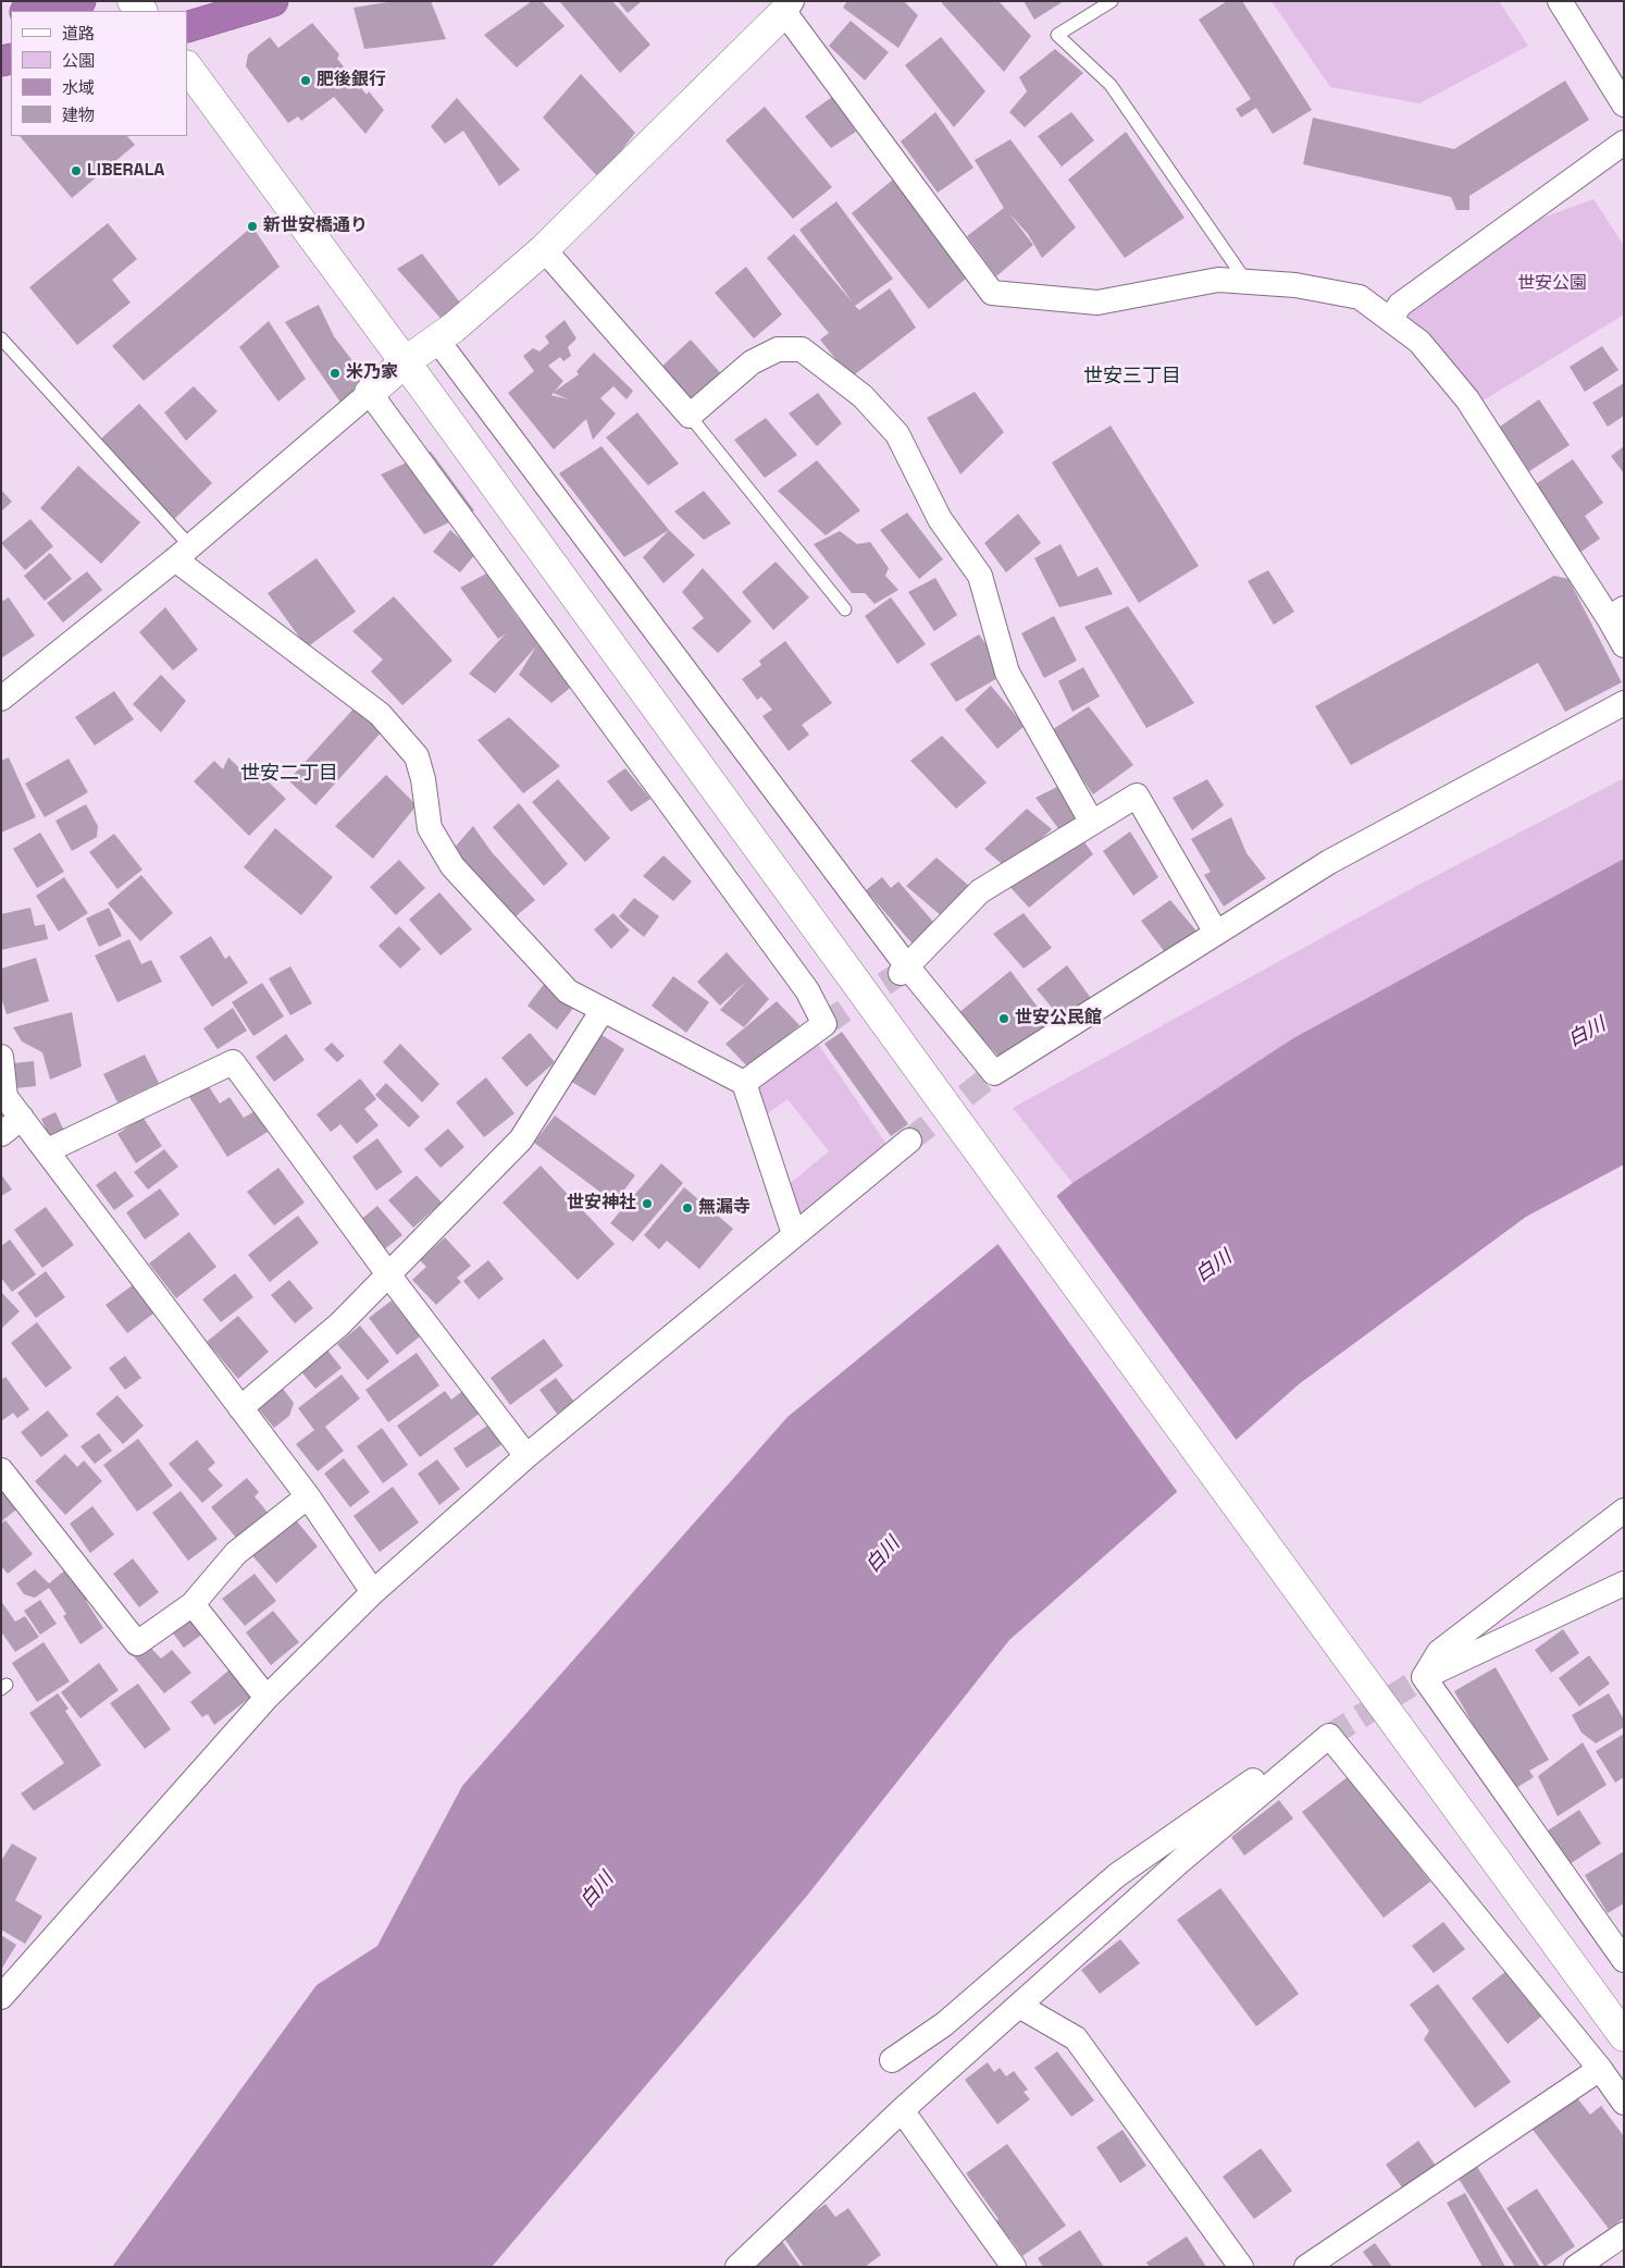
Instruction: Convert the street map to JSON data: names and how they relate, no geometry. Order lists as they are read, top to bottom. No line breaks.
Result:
{"districts":["世安三丁目","世安二丁目"],"water":["白川"],"parks":["世安公園"],"places":["肥後銀行","LIBERALA","新世安橋通り","米乃家","世安公民館","世安神社","無漏寺"],"legend":["道路","公園","水域","建物"]}
